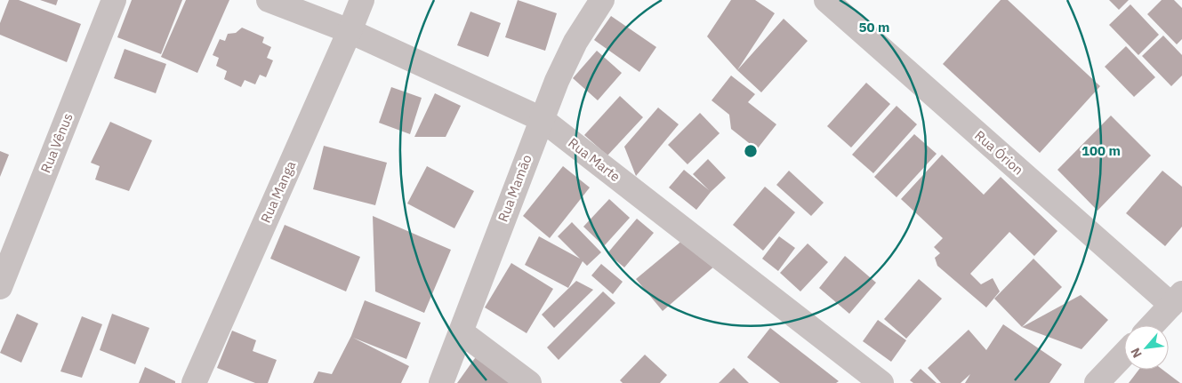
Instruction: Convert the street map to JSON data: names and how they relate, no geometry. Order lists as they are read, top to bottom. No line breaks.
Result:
{"streets":{"street":["Rua Vênus","Rua Órion","Rua Marte","Rua Mamão","Rua Manga"]},"crossings":[["Rua Marte","Rua Mamão"],["Rua Marte","Rua Manga"]],"north":"bottom left","rings":["50 m","100 m"]}
